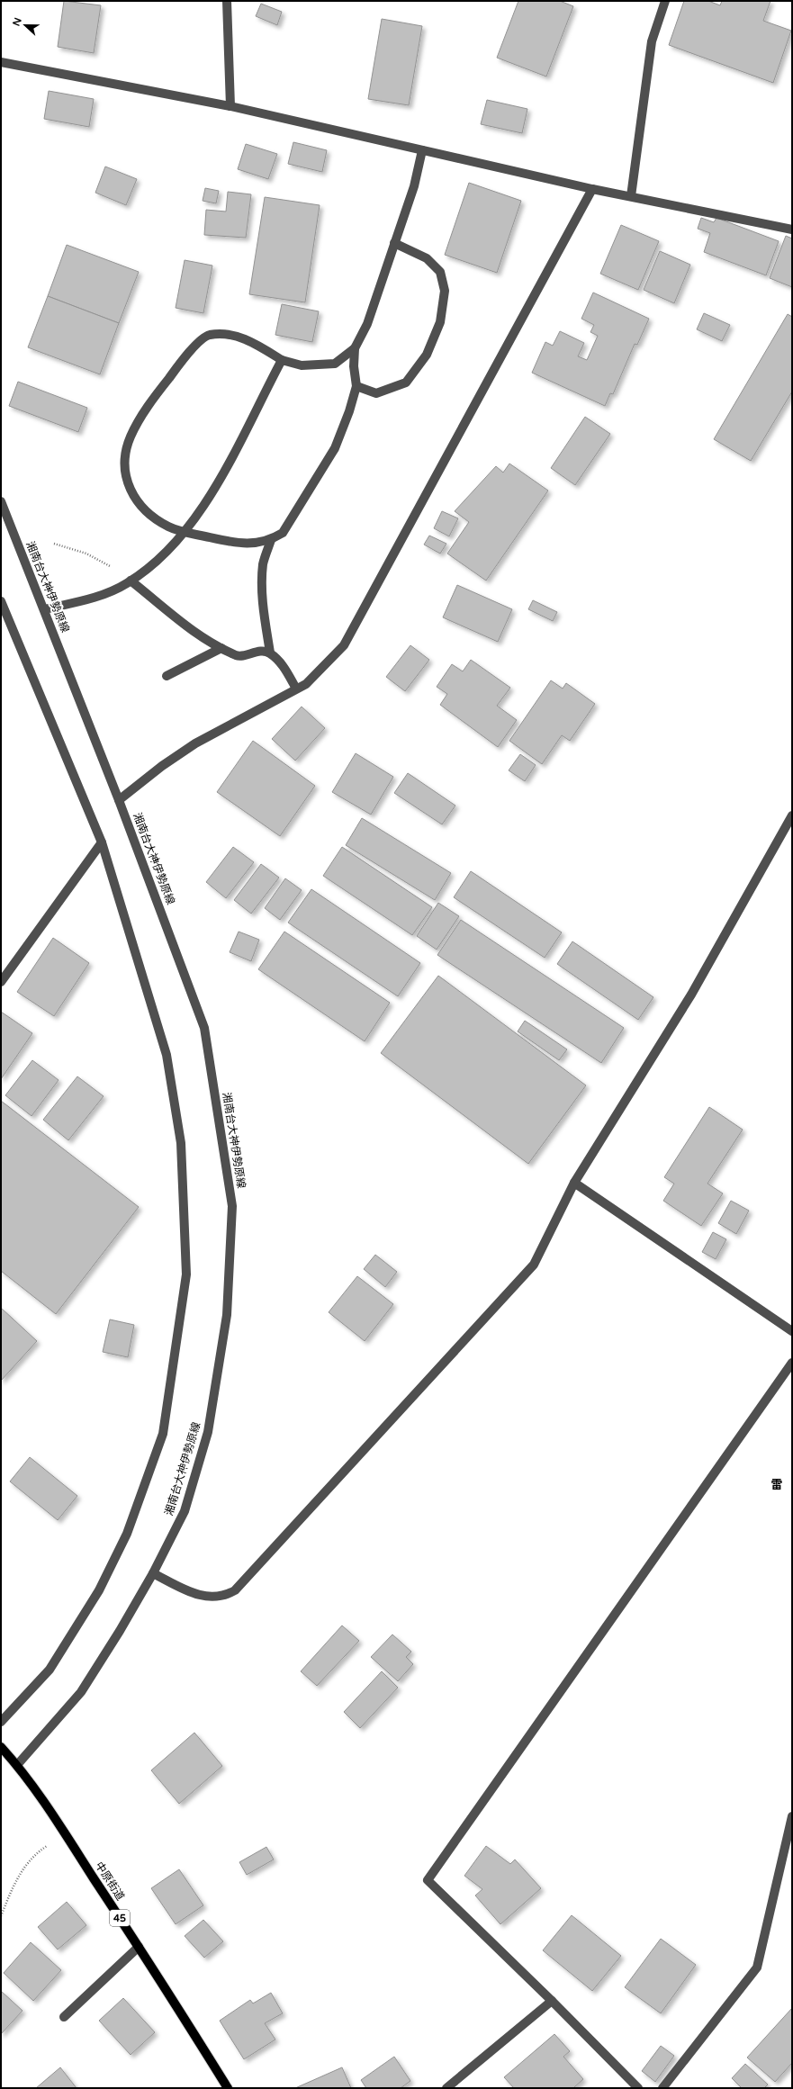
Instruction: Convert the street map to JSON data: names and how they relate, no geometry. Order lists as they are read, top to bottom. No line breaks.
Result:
{"streets":{"main road":["中原街道","45"],"street":["湘南台大神伊勢原線"]},"crossings":[["湘南台大神伊勢原線","中原街道"]],"districts":["雷"],"north":"left"}
